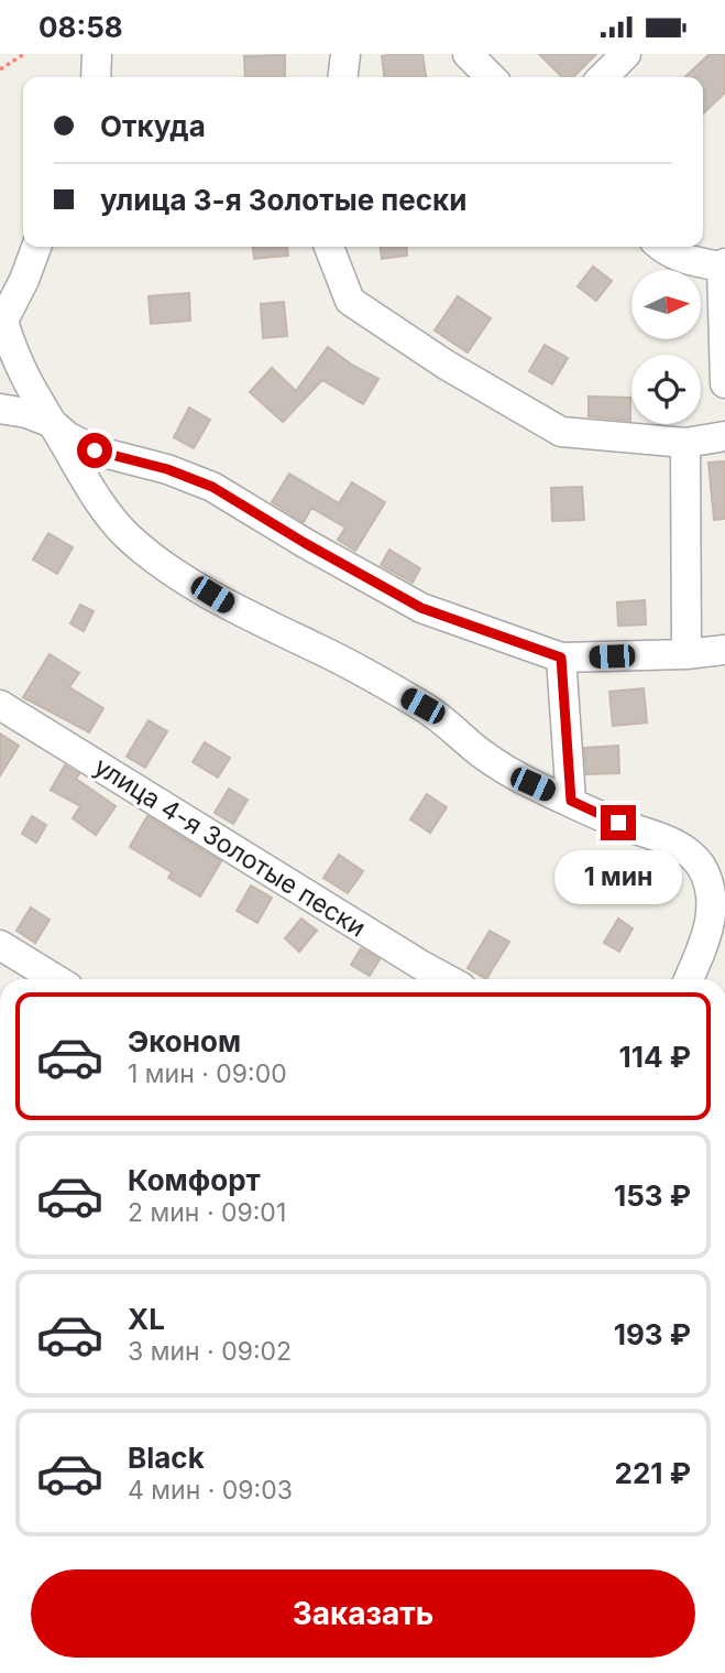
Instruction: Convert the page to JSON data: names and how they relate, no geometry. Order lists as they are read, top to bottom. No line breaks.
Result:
{"streets":{"street":["улица 4-я Золотые пески"]},"north":"right","page":{"status":"08:58","banner":["Откуда","улица 3-я Золотые пески"],"bubble":"1 мин","list":[{"name":"Эконом","note":"1 мин · 09:00","value":"114 ₽"},{"name":"Комфорт","note":"2 мин · 09:01","value":"153 ₽"},{"name":"XL","note":"3 мин · 09:02","value":"193 ₽"},{"name":"Black","note":"4 мин · 09:03","value":"221 ₽"}],"buttons":"Заказать"}}
